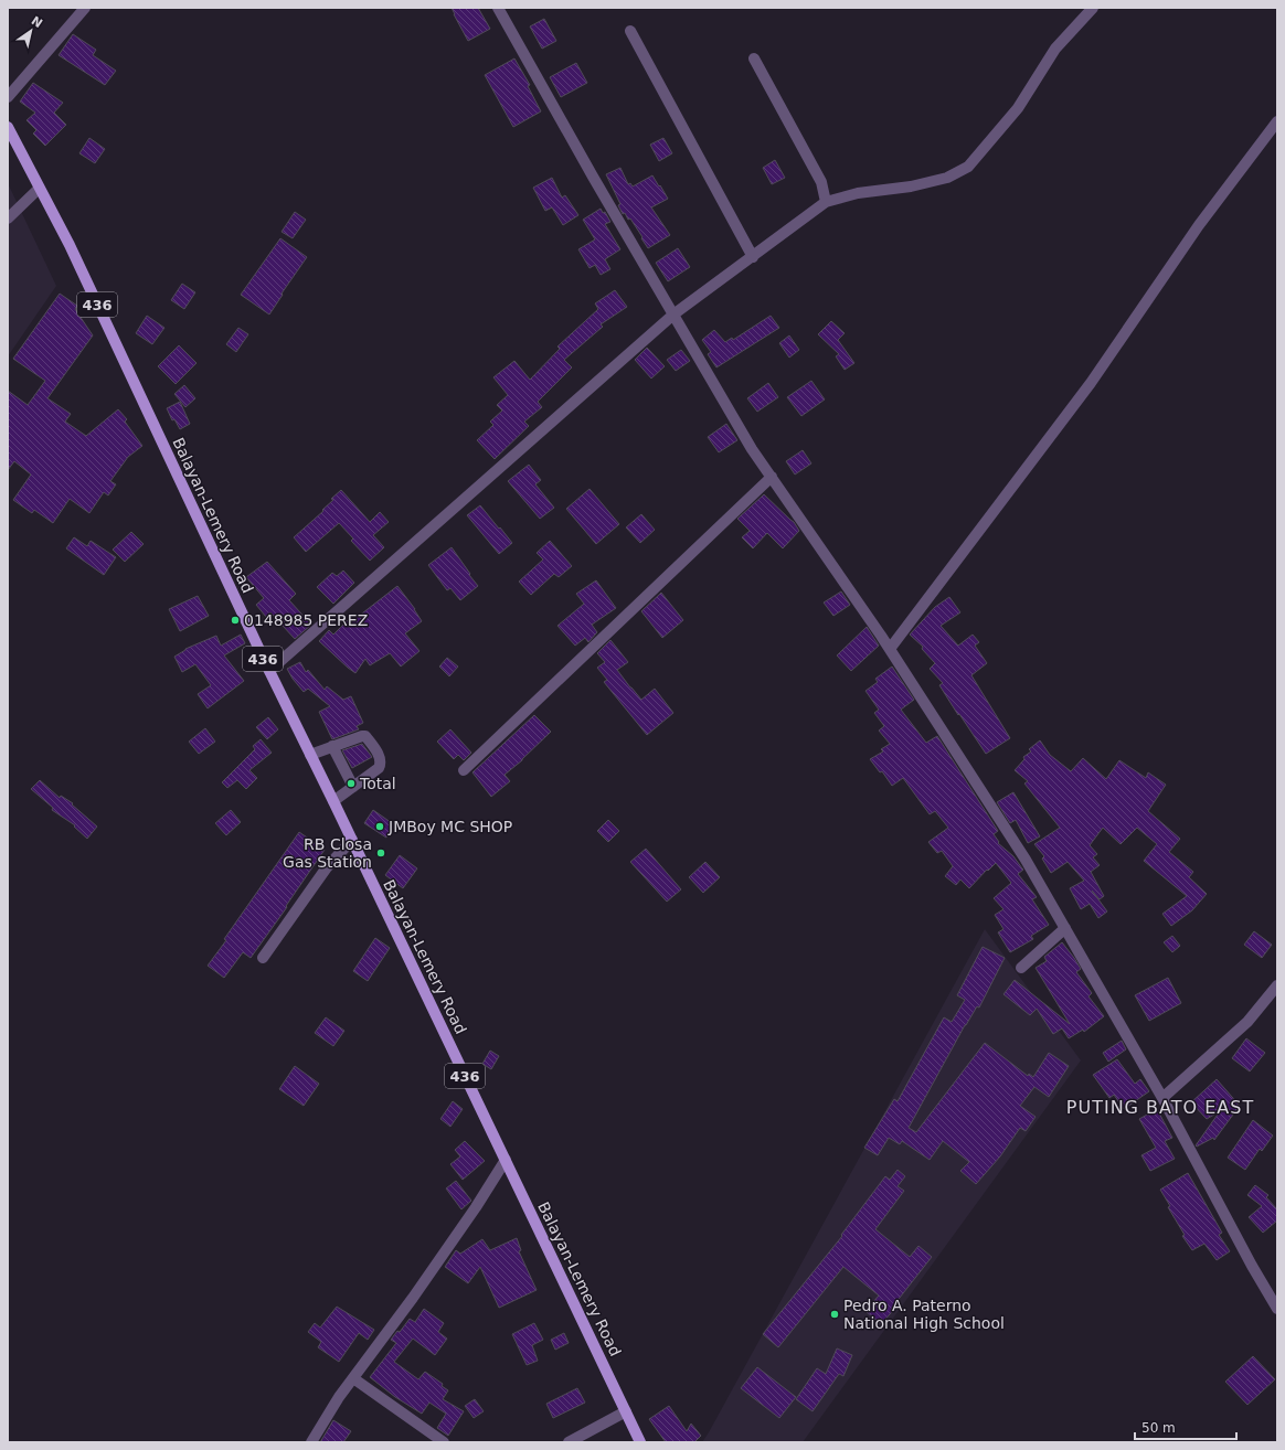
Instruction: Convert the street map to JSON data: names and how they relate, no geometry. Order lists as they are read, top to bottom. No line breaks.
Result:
{"streets":{"main road":["436","Balayan-Lemery Road"]},"districts":["PUTING BATO EAST"],"places":["0148985 PEREZ","Total","JMBoy MC SHOP","RB Closa Gas Station","Pedro A. Paterno National High School"],"scale_bar":"50 m","north":"top right"}
